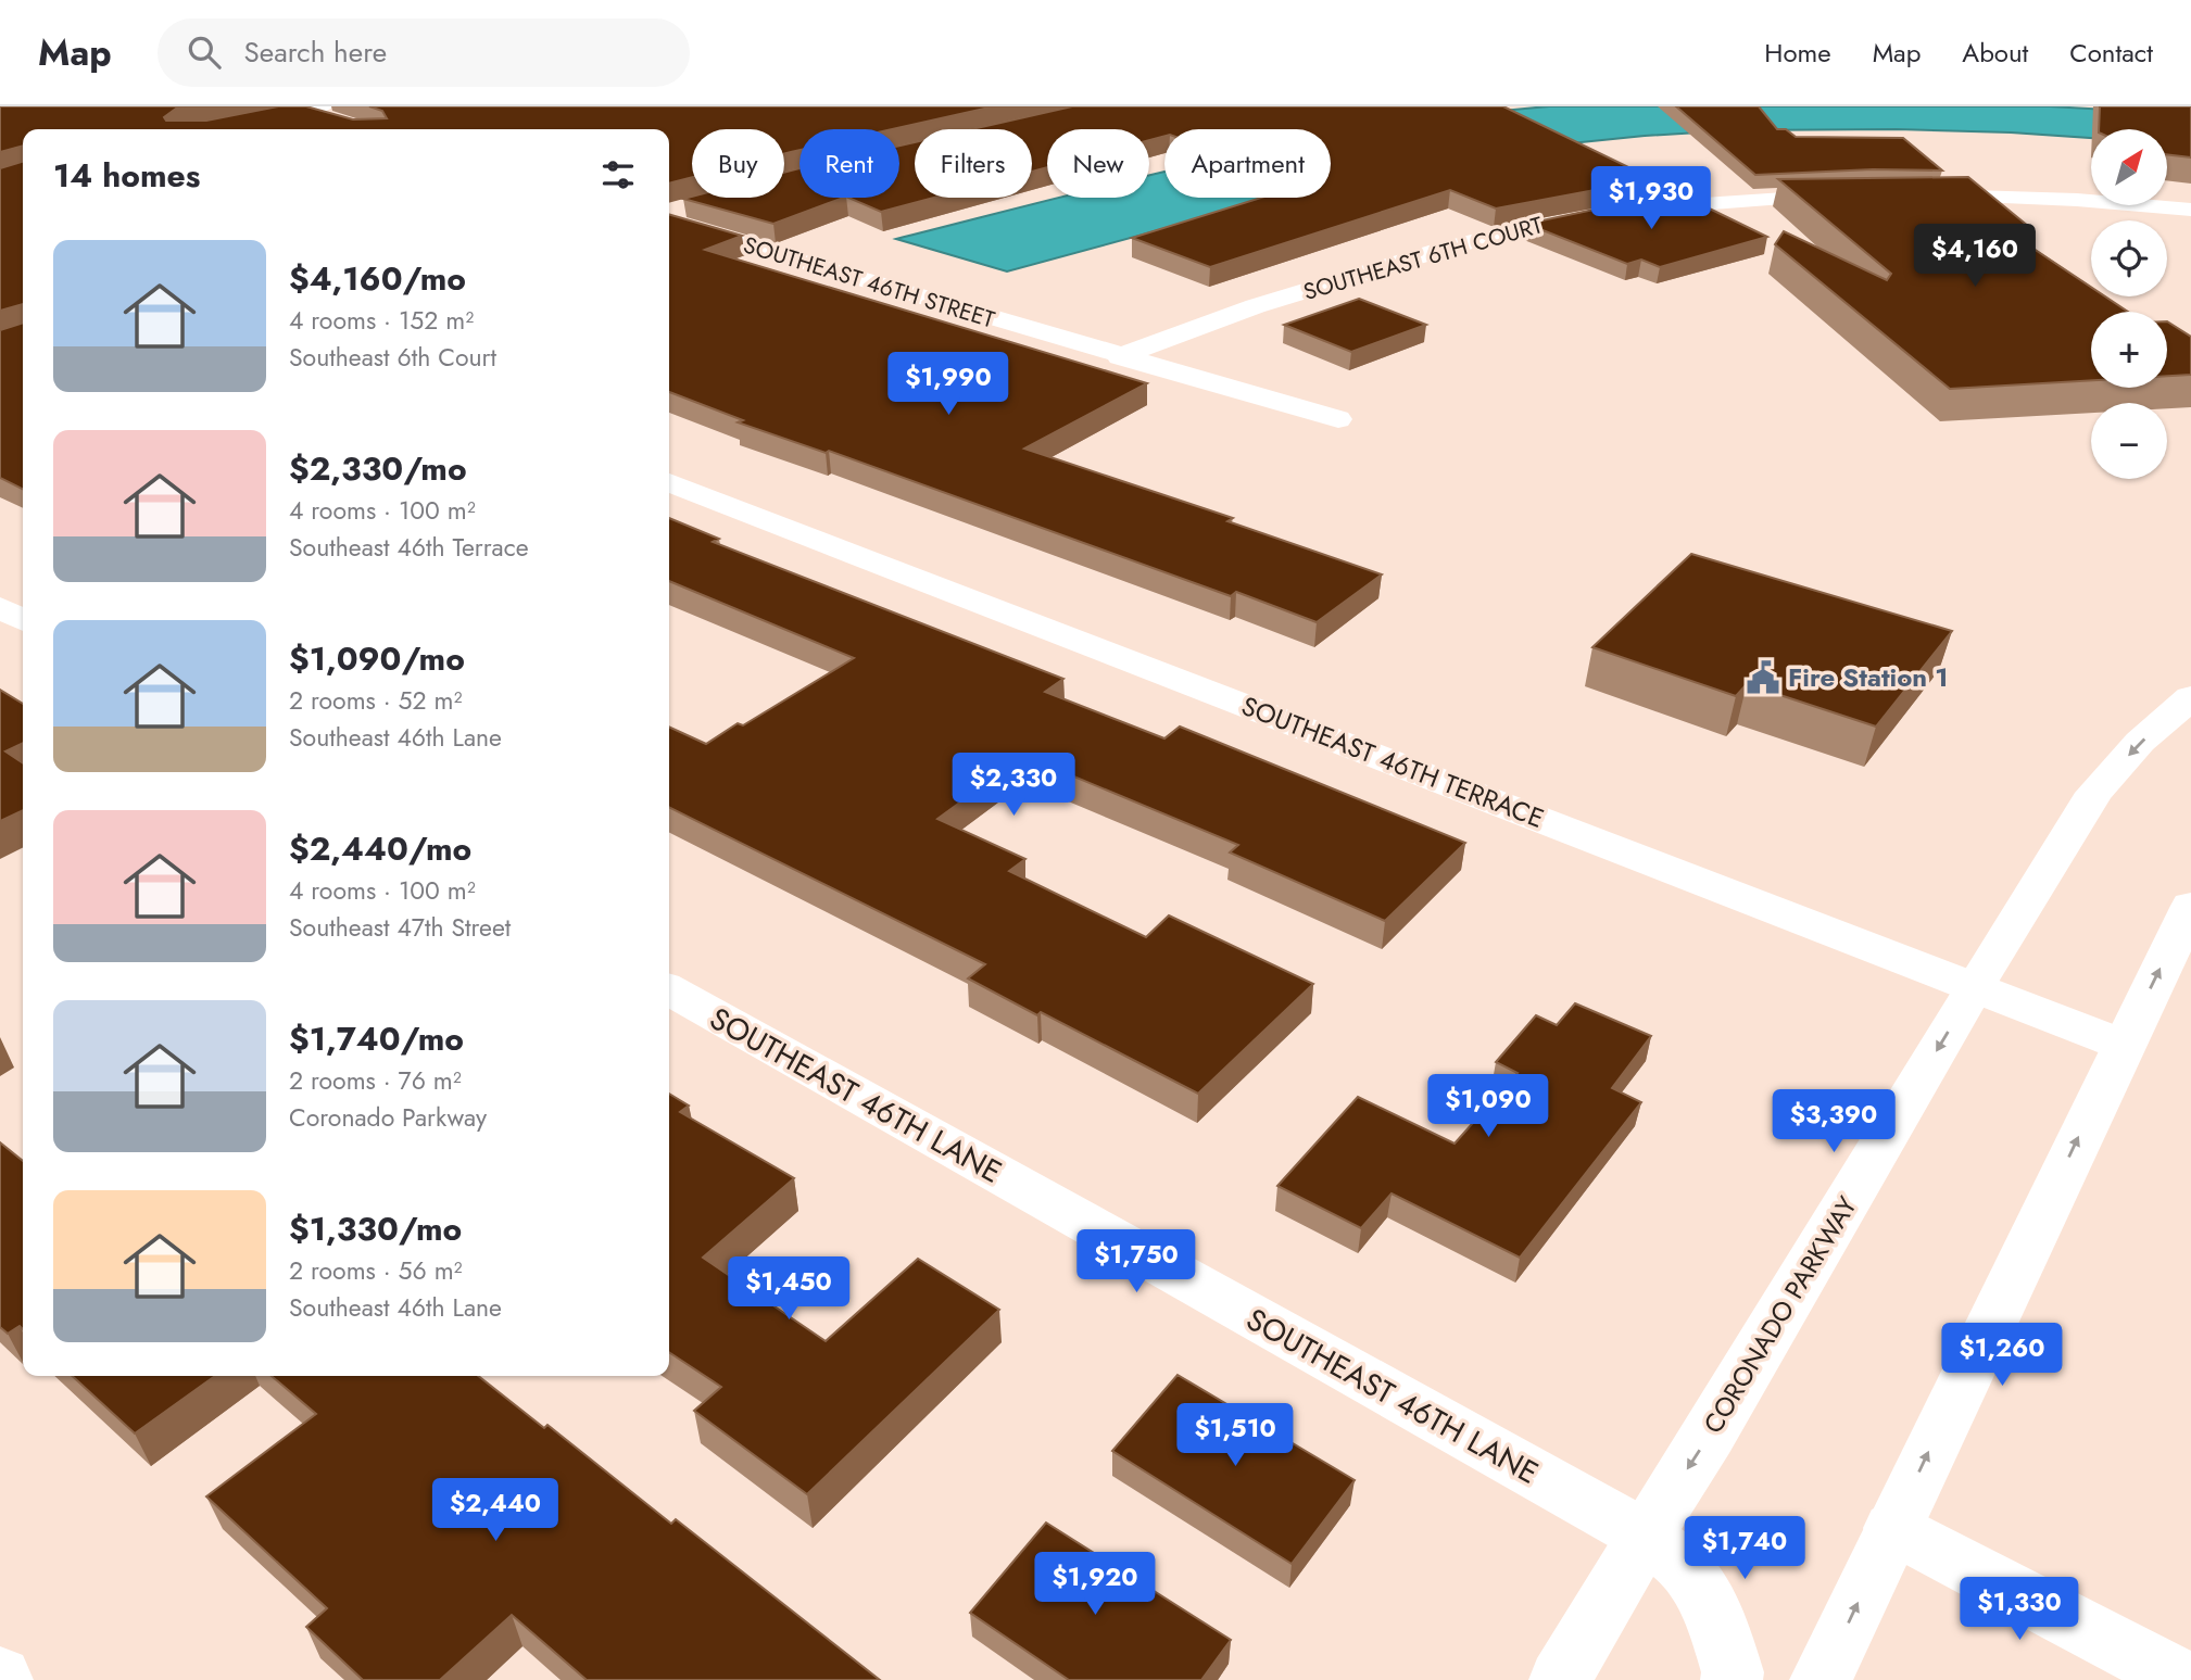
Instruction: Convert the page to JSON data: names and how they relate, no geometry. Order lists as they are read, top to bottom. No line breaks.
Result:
{"streets":{"street":["SOUTHEAST 6TH COURT","SOUTHEAST 46TH STREET","SOUTHEAST 46TH TERRACE","SOUTHEAST 46TH LANE","CORONADO PARKWAY"]},"crossings":[["SOUTHEAST 6TH COURT","SOUTHEAST 46TH STREET"],["SOUTHEAST 46TH TERRACE","CORONADO PARKWAY"],["SOUTHEAST 46TH LANE","CORONADO PARKWAY"]],"places":{"public building":["Fire Station 1"]},"north":"top right","page":{"header":"Map","search":"Search here","nav":["Home","Map","About","Contact"],"map_buttons":["+","−"],"chip":["Buy","Rent","Filters","New","Apartment"],"heading":"14 homes","price":["$1,930","$4,160","$1,990","$2,330","$1,090","$3,390","$1,750","$1,450","$1,260","$1,510","$2,440","$1,740","$1,920","$1,330"],"list":[{"name":"$4,160/mo","note":"4 rooms · 152 m² · Southeast 6th Court"},{"name":"$2,330/mo","note":"4 rooms · 100 m² · Southeast 46th Terrace"},{"name":"$1,090/mo","note":"2 rooms · 52 m² · Southeast 46th Lane"},{"name":"$2,440/mo","note":"4 rooms · 100 m² · Southeast 47th Street"},{"name":"$1,740/mo","note":"2 rooms · 76 m² · Coronado Parkway"},{"name":"$1,330/mo","note":"2 rooms · 56 m² · Southeast 46th Lane"}]}}
